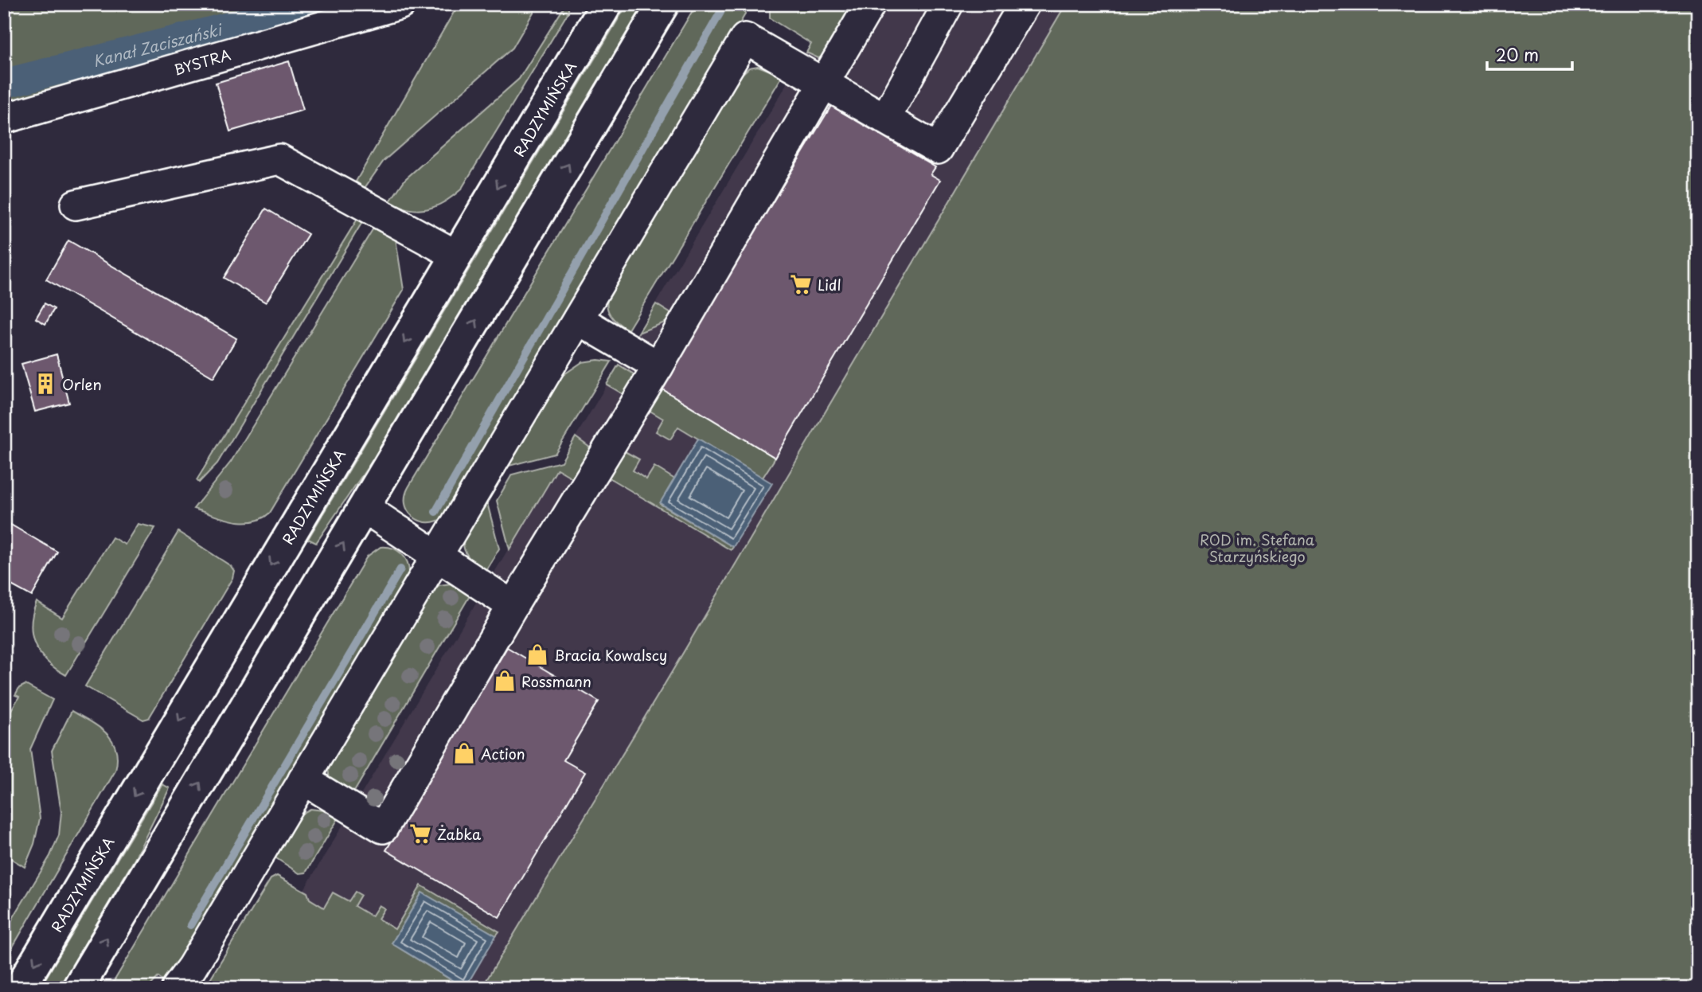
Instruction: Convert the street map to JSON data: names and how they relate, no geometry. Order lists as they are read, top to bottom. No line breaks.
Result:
{"streets":{"main road":["RADZYMIŃSKA"],"street":["BYSTRA"]},"water":["Kanał Zaciszański"],"parks":["ROD im. Stefana Starzyńskiego"],"places":{"supermarket":["Lidl","Żabka"],"building":["Orlen"],"shop":["Bracia Kowalscy","Rossmann","Action"]},"scale_bar":"20 m"}
